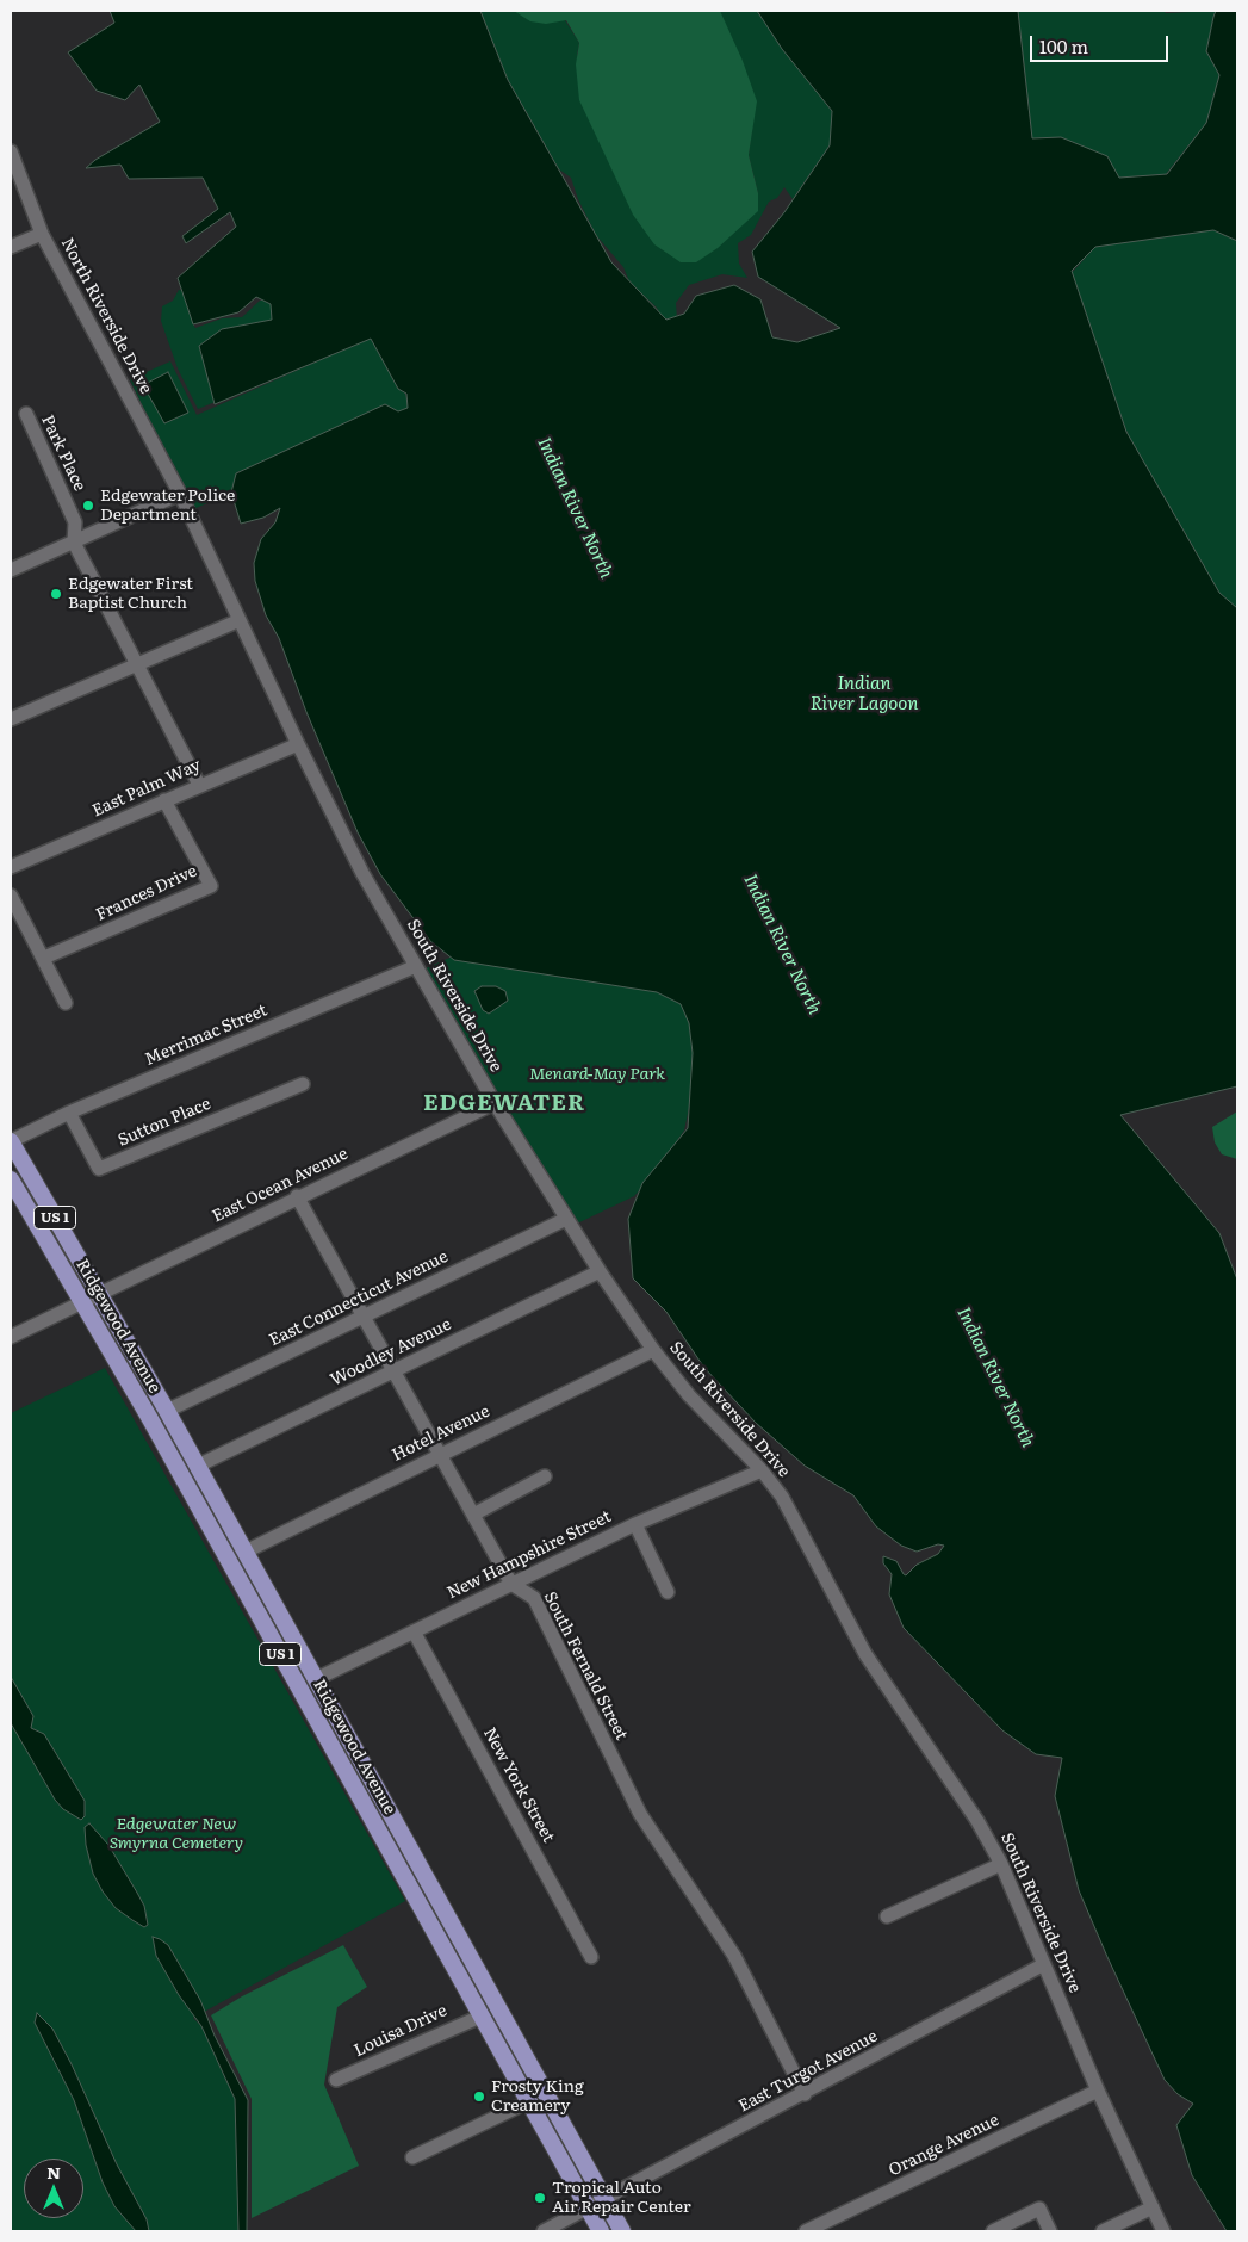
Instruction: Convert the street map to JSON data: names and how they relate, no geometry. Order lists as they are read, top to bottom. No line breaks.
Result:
{"streets":{"main road":["US 1","Ridgewood Avenue"],"street":["North Riverside Drive","Park Place","East Palm Way","Frances Drive","South Riverside Drive","Merrimac Street","Sutton Place","East Ocean Avenue","East Connecticut Avenue","Woodley Avenue","Hotel Avenue","New Hampshire Street","South Fernald Street","New York Street","Louisa Drive","East Turgot Avenue","Orange Avenue"]},"crossings":[["North Riverside Drive","South Riverside Drive"],["East Palm Way","Frances Drive"],["East Palm Way","South Riverside Drive"],["South Riverside Drive","Merrimac Street"],["South Riverside Drive","East Ocean Avenue"],["South Riverside Drive","East Connecticut Avenue"],["South Riverside Drive","Woodley Avenue"],["South Riverside Drive","Hotel Avenue"],["South Riverside Drive","New Hampshire Street"],["South Riverside Drive","East Turgot Avenue"],["South Riverside Drive","Orange Avenue"],["Merrimac Street","Sutton Place"],["Merrimac Street","Ridgewood Avenue"],["East Ocean Avenue","Ridgewood Avenue"],["East Ocean Avenue","South Fernald Street"],["East Connecticut Avenue","Ridgewood Avenue"],["East Connecticut Avenue","South Fernald Street"],["Ridgewood Avenue","Woodley Avenue"],["Ridgewood Avenue","Hotel Avenue"],["Ridgewood Avenue","New Hampshire Street"],["Ridgewood Avenue","Louisa Drive"],["Ridgewood Avenue","East Turgot Avenue"],["Woodley Avenue","South Fernald Street"],["Hotel Avenue","South Fernald Street"],["New Hampshire Street","South Fernald Street"],["New Hampshire Street","New York Street"],["South Fernald Street","East Turgot Avenue"]],"districts":["EDGEWATER"],"water":["Indian River North","Indian River Lagoon"],"parks":["Menard-May Park","Edgewater New Smyrna Cemetery"],"places":["Edgewater Police Department","Edgewater First Baptist Church","Frosty King Creamery","Tropical Auto Air Repair Center"],"scale_bar":"100 m","north":"top"}
